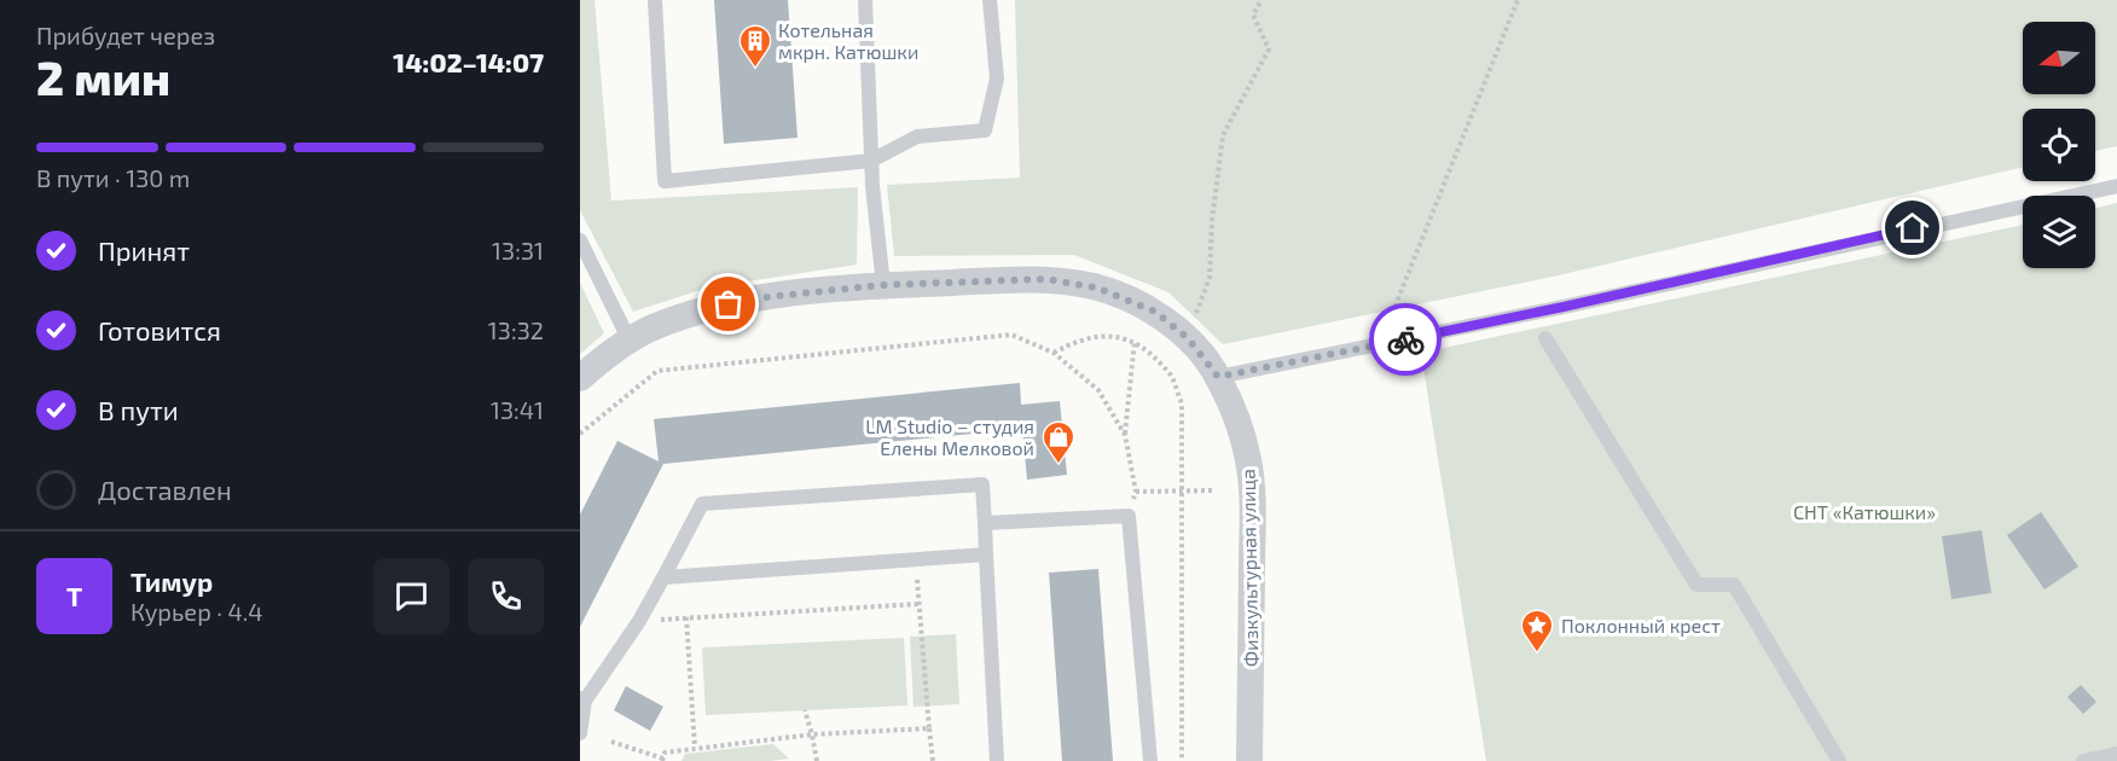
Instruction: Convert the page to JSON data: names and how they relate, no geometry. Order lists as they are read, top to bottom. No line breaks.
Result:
{"streets":{"street":["Физкультурная улица"]},"parks":["СНТ «Катюшки»"],"places":{"building":["Котельная мкрн. Катюшки"],"shop":["LM Studio – студия Елены Мелковой"],"place":["Поклонный крест"]},"north":"left","page":{"heading":["2 мин","Прибудет через","14:02–14:07"],"panel":["Тимур","Курьер · 4.4"],"bar":"В пути · 130 m","list":[["Принят","13:31"],["Готовится","13:32"],["В пути","13:41"],"Доставлен"],"round":"Т"}}
